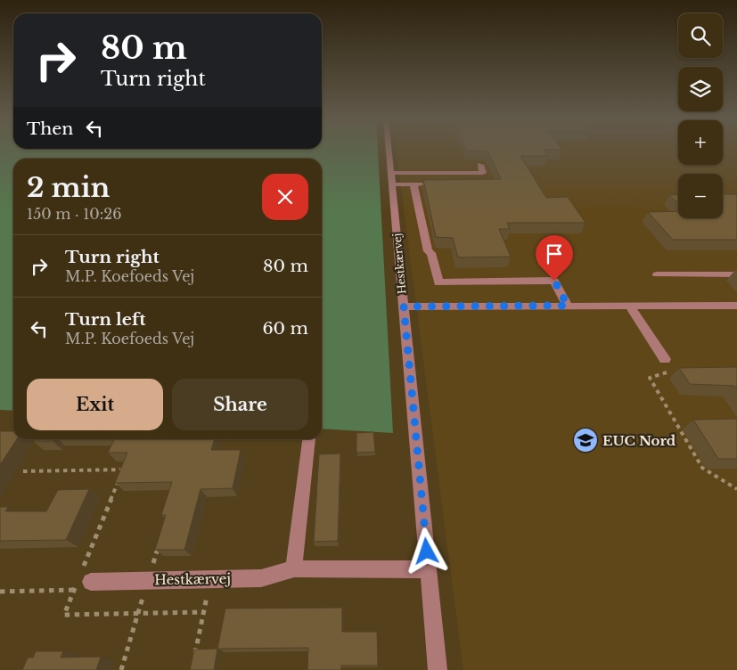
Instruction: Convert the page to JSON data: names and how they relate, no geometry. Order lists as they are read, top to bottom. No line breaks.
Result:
{"streets":{"street":["Hestkærvej"]},"places":{"school or university":["EUC Nord"]},"page":{"map_buttons":["+","−"],"turn":["80 m","Turn right"],"then":"Then","heading":["2 min","150 m · 10:26"],"list":[{"name":"Turn right","note":"M.P. Koefoeds Vej","value":"80 m"},{"name":"Turn left","note":"M.P. Koefoeds Vej","value":"60 m"}],"buttons":["Exit","Share"]}}
